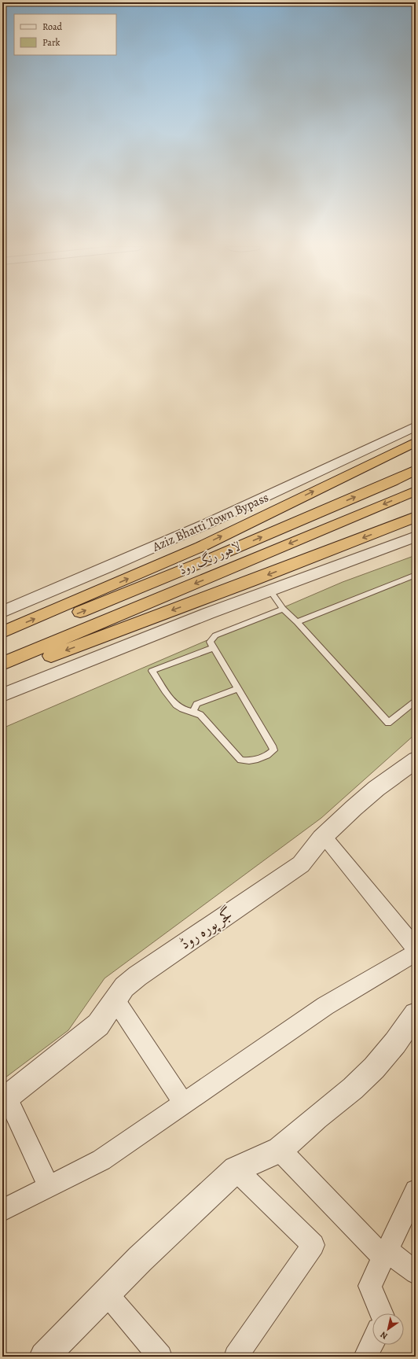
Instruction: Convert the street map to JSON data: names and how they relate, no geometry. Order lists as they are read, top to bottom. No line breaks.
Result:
{"streets":{"highway":["لاہور رنگ روڈ"],"street":["Aziz Bhatti Town Bypass","گجر پورہ روڈ"]},"legend":["Road","Park"],"north":"bottom left"}
